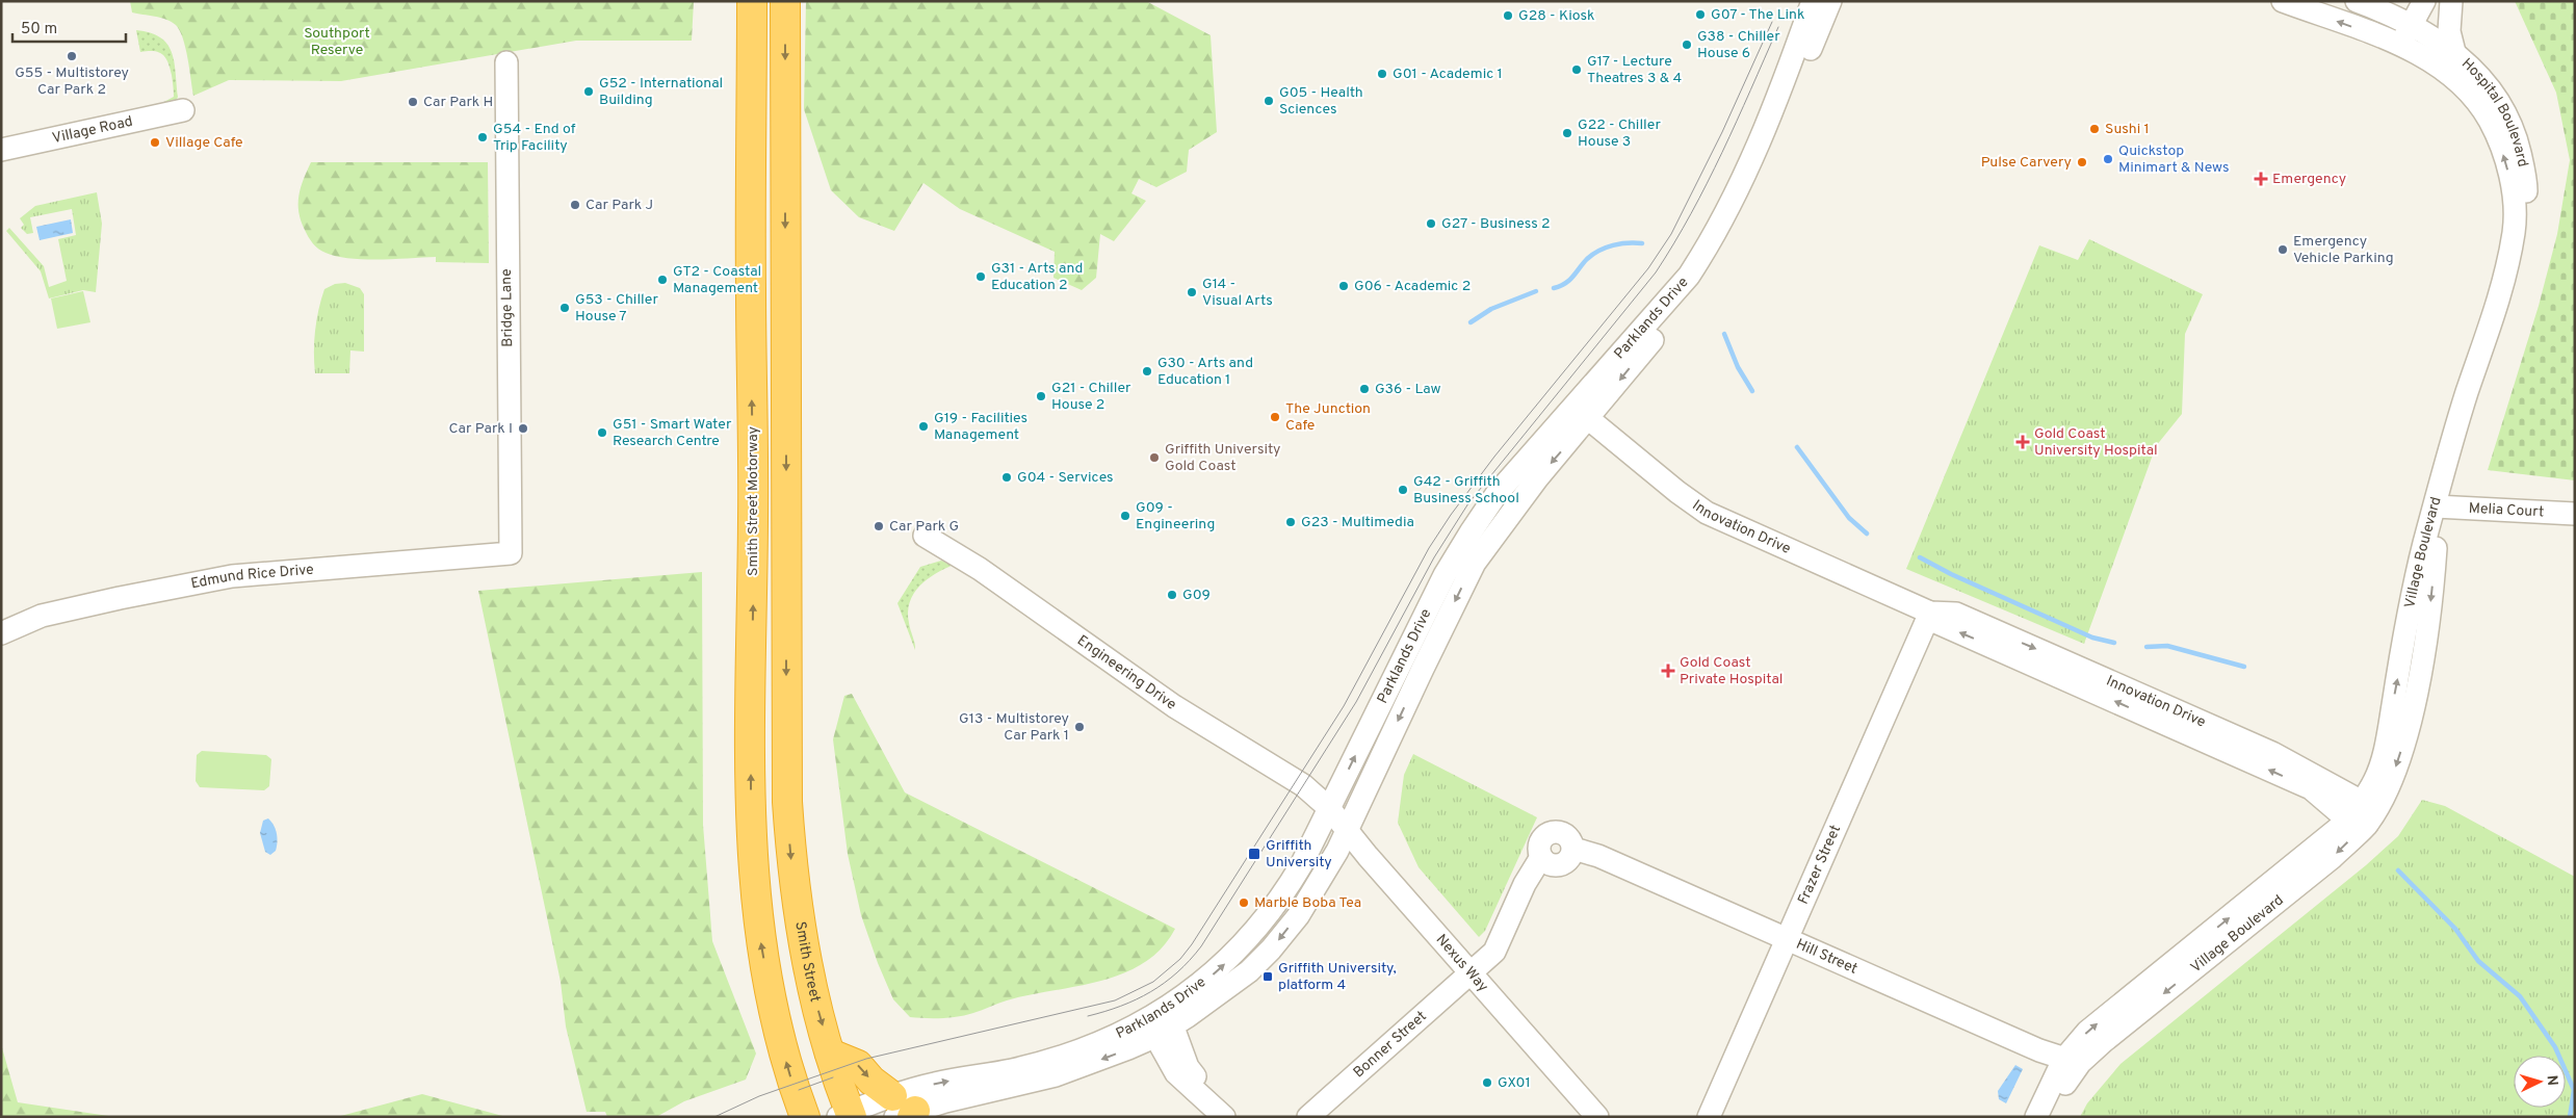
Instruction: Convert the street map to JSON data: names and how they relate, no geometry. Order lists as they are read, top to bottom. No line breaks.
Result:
{"streets":{"highway":["Smith Street Motorway","Smith Street"],"street":["Hospital Boulevard","Village Road","Bridge Lane","Parklands Drive","Melia Court","Innovation Drive","Village Boulevard","Edmund Rice Drive","Engineering Drive","Frazer Street","Hill Street","Nexus Way","Bonner Street"]},"crossings":[["Hospital Boulevard","Melia Court"],["Hospital Boulevard","Village Boulevard"],["Bridge Lane","Edmund Rice Drive"],["Parklands Drive","Innovation Drive"],["Parklands Drive","Engineering Drive"],["Parklands Drive","Smith Street"],["Parklands Drive","Nexus Way"],["Melia Court","Village Boulevard"],["Innovation Drive","Village Boulevard"],["Innovation Drive","Frazer Street"],["Village Boulevard","Hill Street"],["Engineering Drive","Nexus Way"],["Frazer Street","Hill Street"],["Hill Street","Nexus Way"],["Hill Street","Bonner Street"],["Nexus Way","Bonner Street"]],"one_way":["Smith Street Motorway","Smith Street"],"parks":["Southport Reserve"],"places":{"other":["G07 - The Link","G28 - Kiosk","G38 - Chiller House 6","G55 - Multistorey Car Park 2","G17 - Lecture Theatres 3 & 4","G01 - Academic 1","G52 - International Building","G05 - Health Sciences","Car Park H","Sushi 1","G22 - Chiller House 3","G54 - End of Trip Facility","Village Cafe","Quickstop Minimart & News","Pulse Carvery","Car Park J","G27 - Business 2","Emergency Vehicle Parking","G31 - Arts and Education 2","GT2 - Coastal Management","G06 - Academic 2","G14 - Visual Arts","G53 - Chiller House 7","G30 - Arts and Education 1","G36 - Law","G21 - Chiller House 2","The Junction Cafe","G19 - Facilities Management","Car Park I","G51 - Smart Water Research Centre","Griffith University Gold Coast","G04 - Services","G42 - Griffith Business School","G09 - Engineering","G23 - Multimedia","Car Park G","G09","G13 - Multistorey Car Park 1","Marble Boba Tea","GX01"],"health":["Emergency","Gold Coast University Hospital","Gold Coast Private Hospital"],"transit":["Griffith University","Griffith University, platform 4"]},"scale_bar":"50 m","north":"right"}
